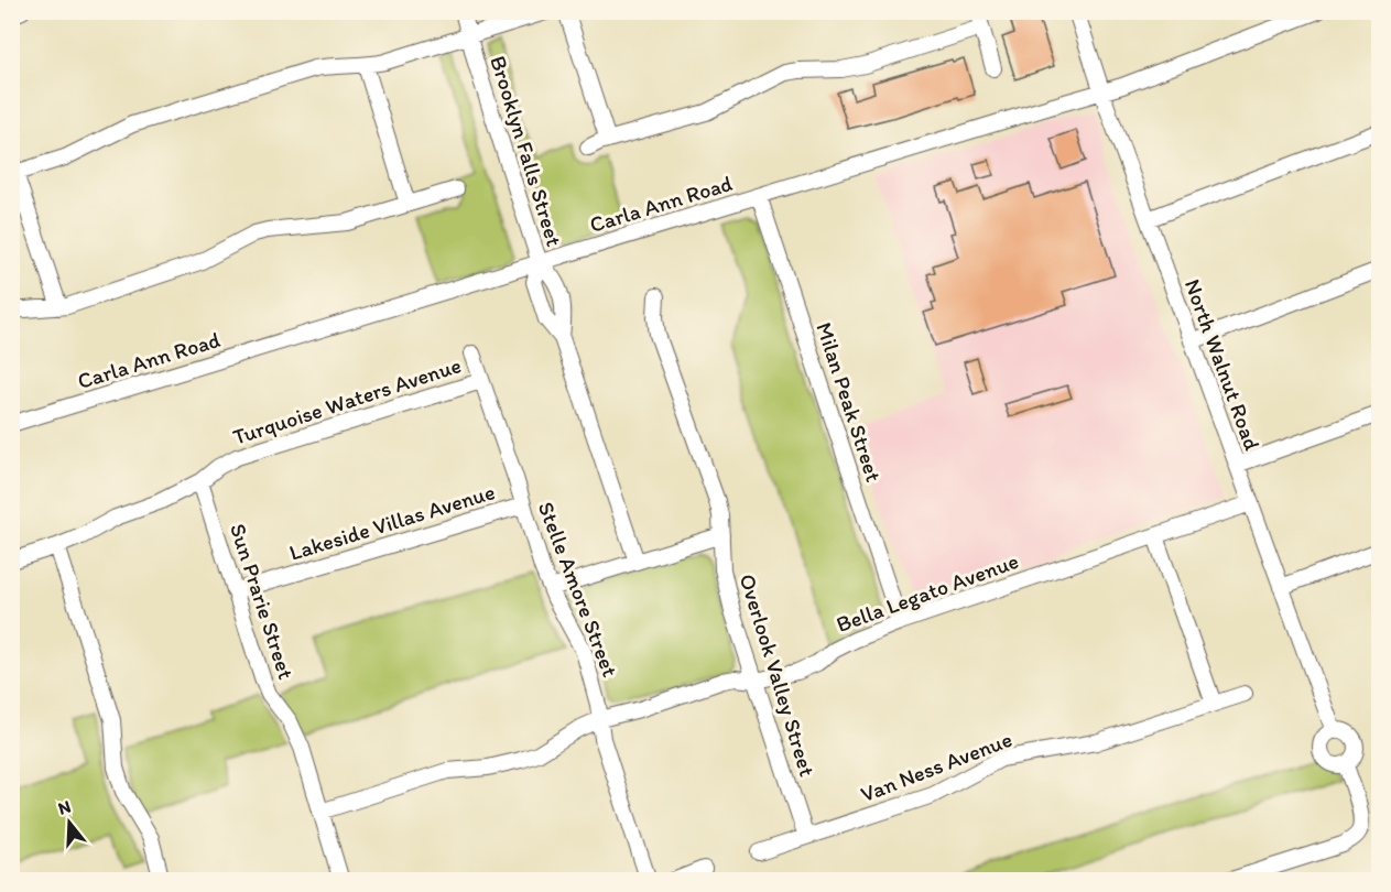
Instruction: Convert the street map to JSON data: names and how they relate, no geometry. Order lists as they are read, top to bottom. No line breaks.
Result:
{"streets":{"street":["Brooklyn Falls Street","Carla Ann Road","North Walnut Road","Turquoise Waters Avenue","Milan Peak Street","Lakeside Villas Avenue","Stelle Amore Street","Bella Legato Avenue","Sun Prarie Street","Overlook Valley Street","Van Ness Avenue"]},"crossings":[["Brooklyn Falls Street","Carla Ann Road"],["Carla Ann Road","North Walnut Road"],["Carla Ann Road","Milan Peak Street"],["North Walnut Road","Bella Legato Avenue"],["Turquoise Waters Avenue","Stelle Amore Street"],["Turquoise Waters Avenue","Sun Prarie Street"],["Milan Peak Street","Bella Legato Avenue"],["Lakeside Villas Avenue","Stelle Amore Street"],["Lakeside Villas Avenue","Sun Prarie Street"],["Stelle Amore Street","Bella Legato Avenue"],["Bella Legato Avenue","Sun Prarie Street"],["Bella Legato Avenue","Overlook Valley Street"],["Overlook Valley Street","Van Ness Avenue"]],"north":"top"}
